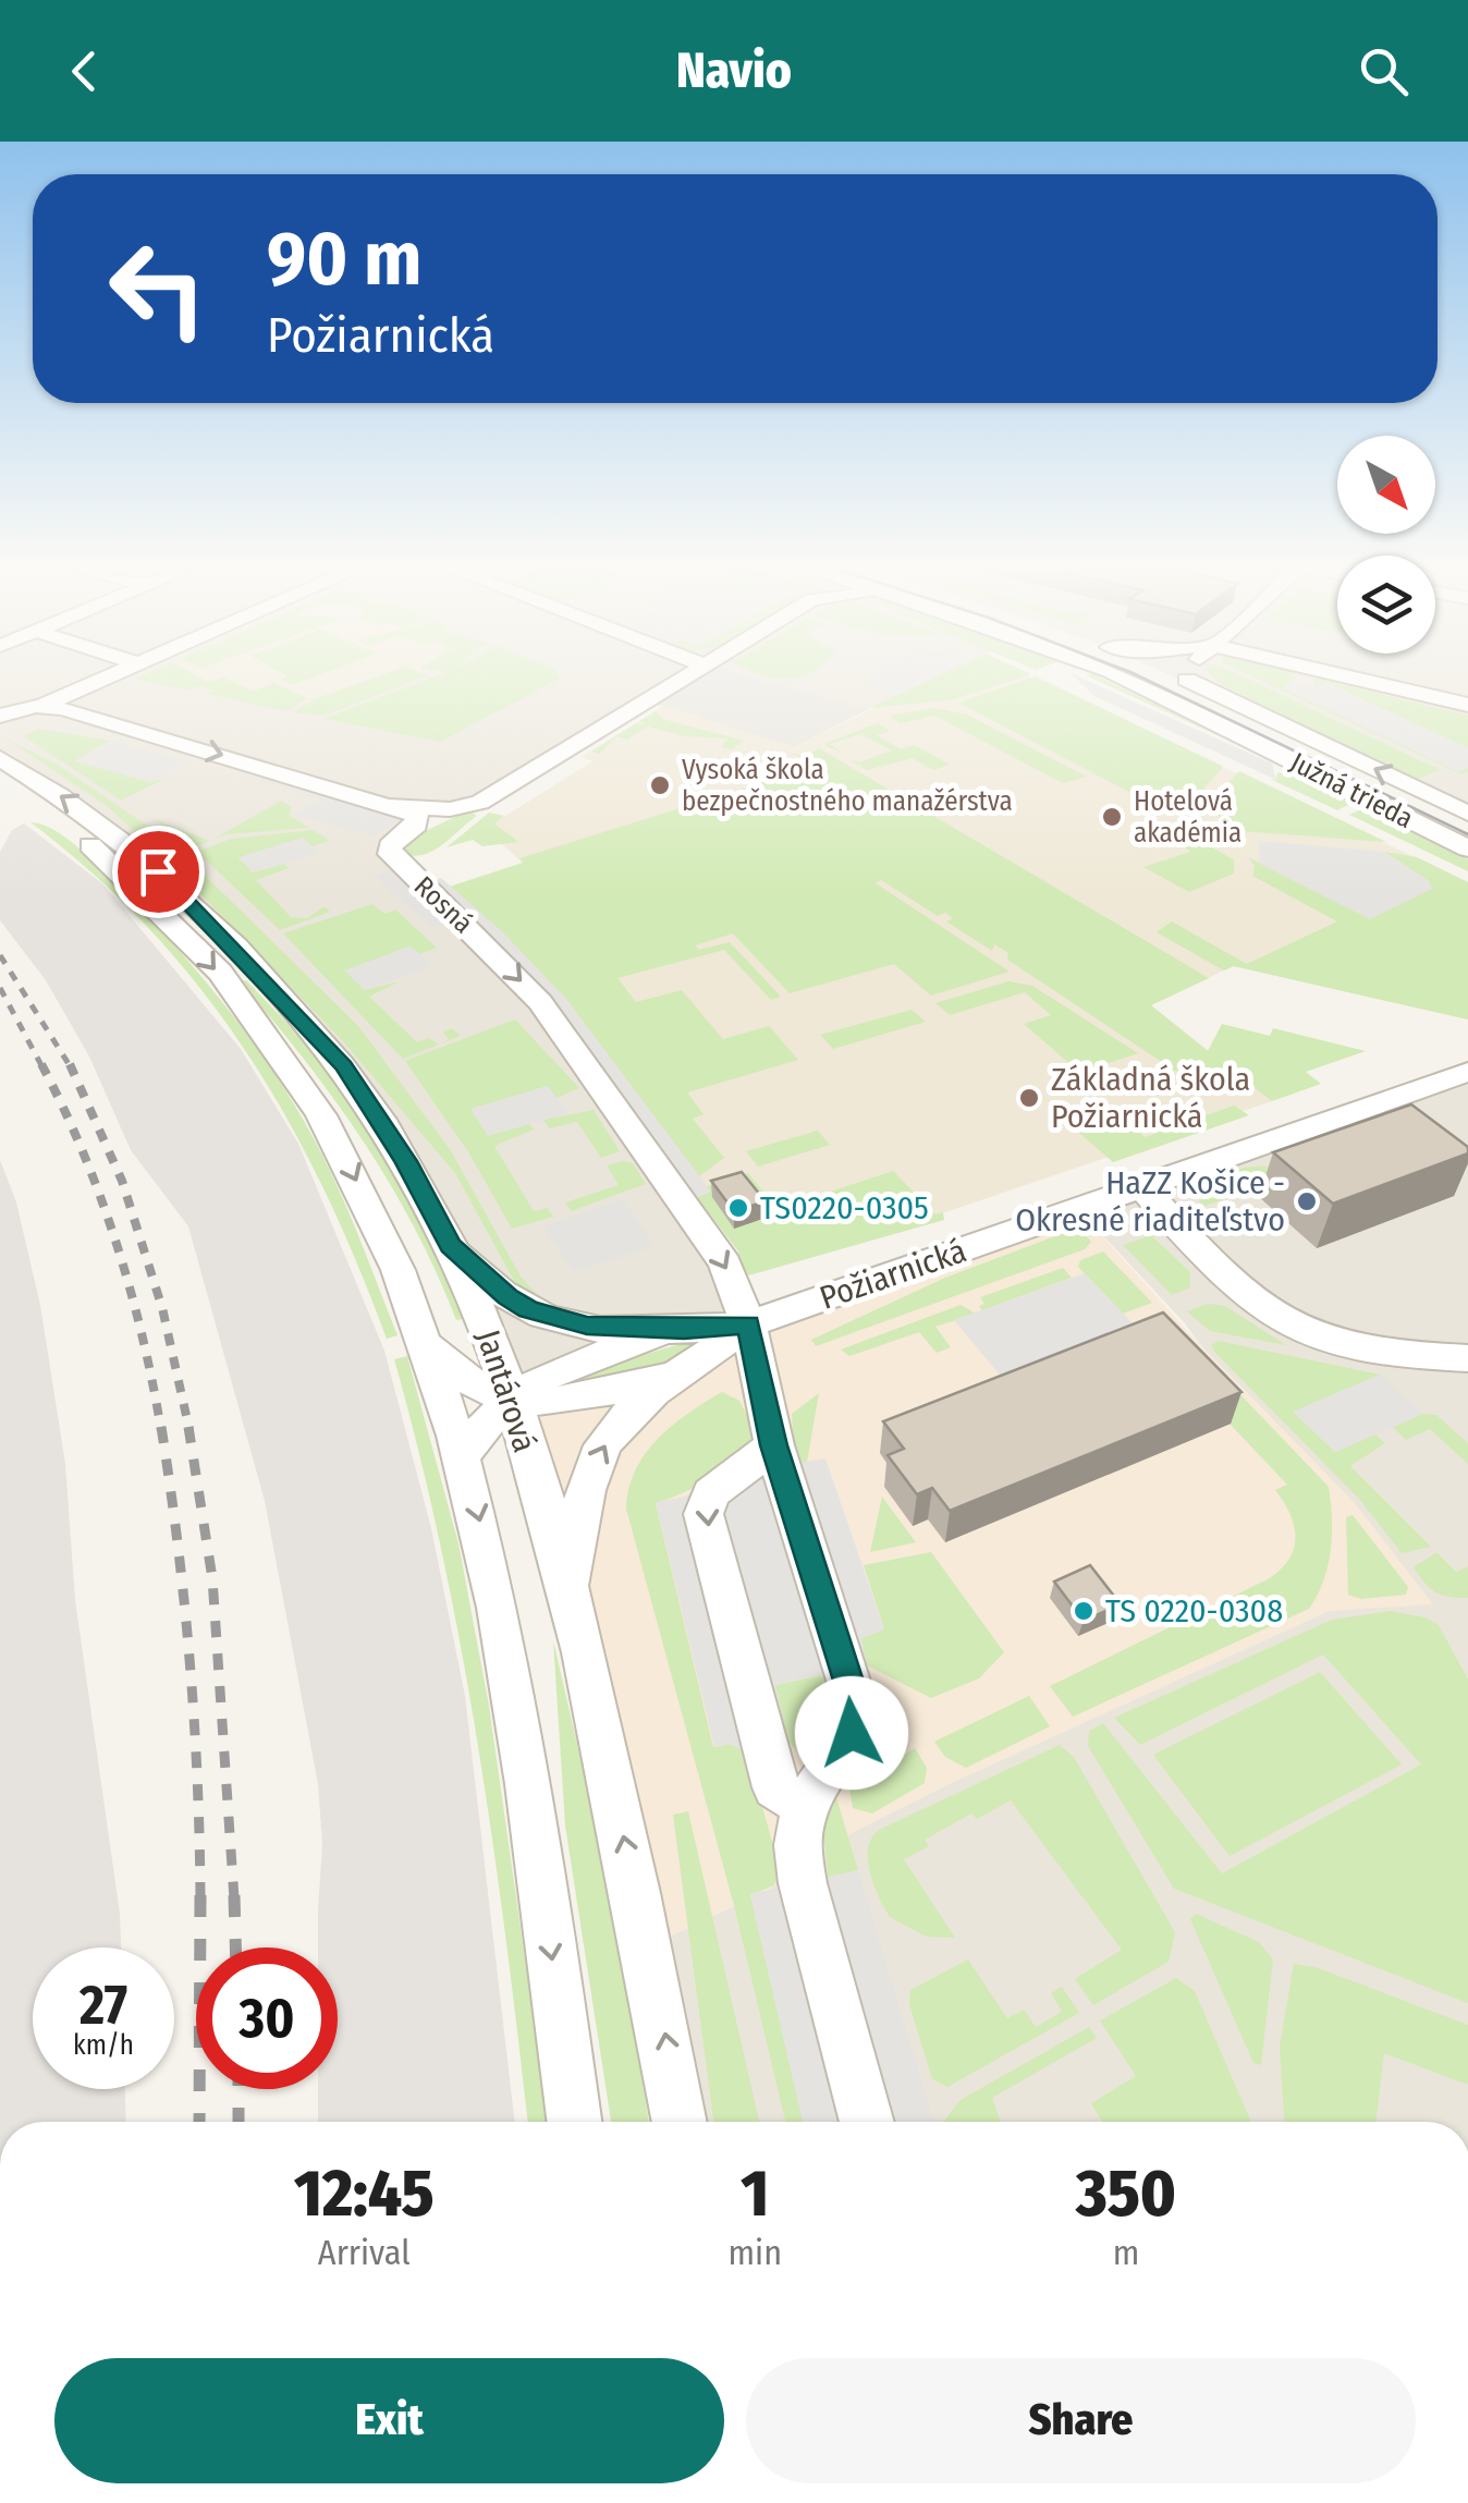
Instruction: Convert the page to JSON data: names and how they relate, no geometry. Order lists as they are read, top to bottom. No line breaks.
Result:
{"streets":{"street":["Južná trieda","Rosná","Požiarnická","Jantárová"]},"crossings":[["Rosná","Požiarnická"],["Požiarnická","Jantárová"]],"one_way":["Rosná"],"places":["Vysoká škola bezpečnostného manažérstva","Hotelová akadémia","Základná škola Požiarnická","HaZZ Košice - Okresné riaditeľstvo","TS0220-0305","TS 0220-0308"],"north":"bottom right","page":{"header":"Navio","turn":["90 m","Požiarnická"],"speed":"27 km/h","limit":"30","eta":["12:45","Arrival","1","min","350","m"],"buttons":["Exit","Share"]}}
